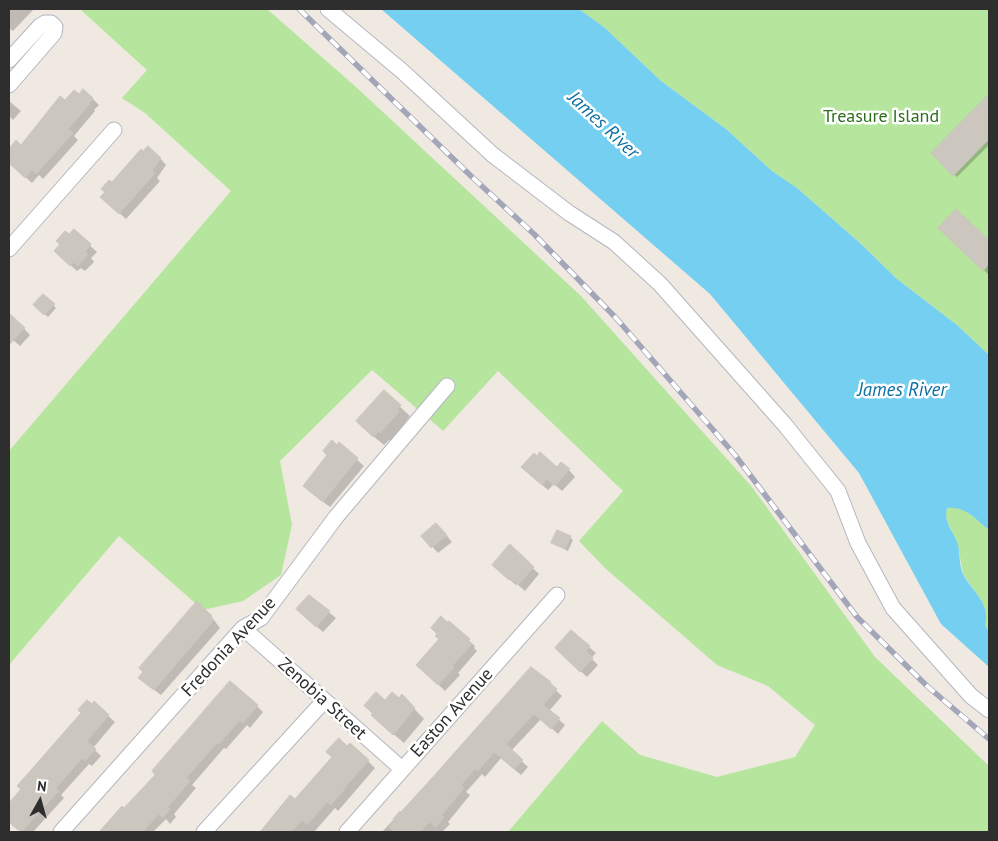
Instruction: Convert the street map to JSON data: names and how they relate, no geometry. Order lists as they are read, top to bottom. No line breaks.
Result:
{"streets":{"street":["Fredonia Avenue","Zenobia Street","Easton Avenue"]},"crossings":[["Fredonia Avenue","Zenobia Street"],["Zenobia Street","Easton Avenue"]],"water":["James River"],"parks":["Treasure Island"],"north":"top"}
